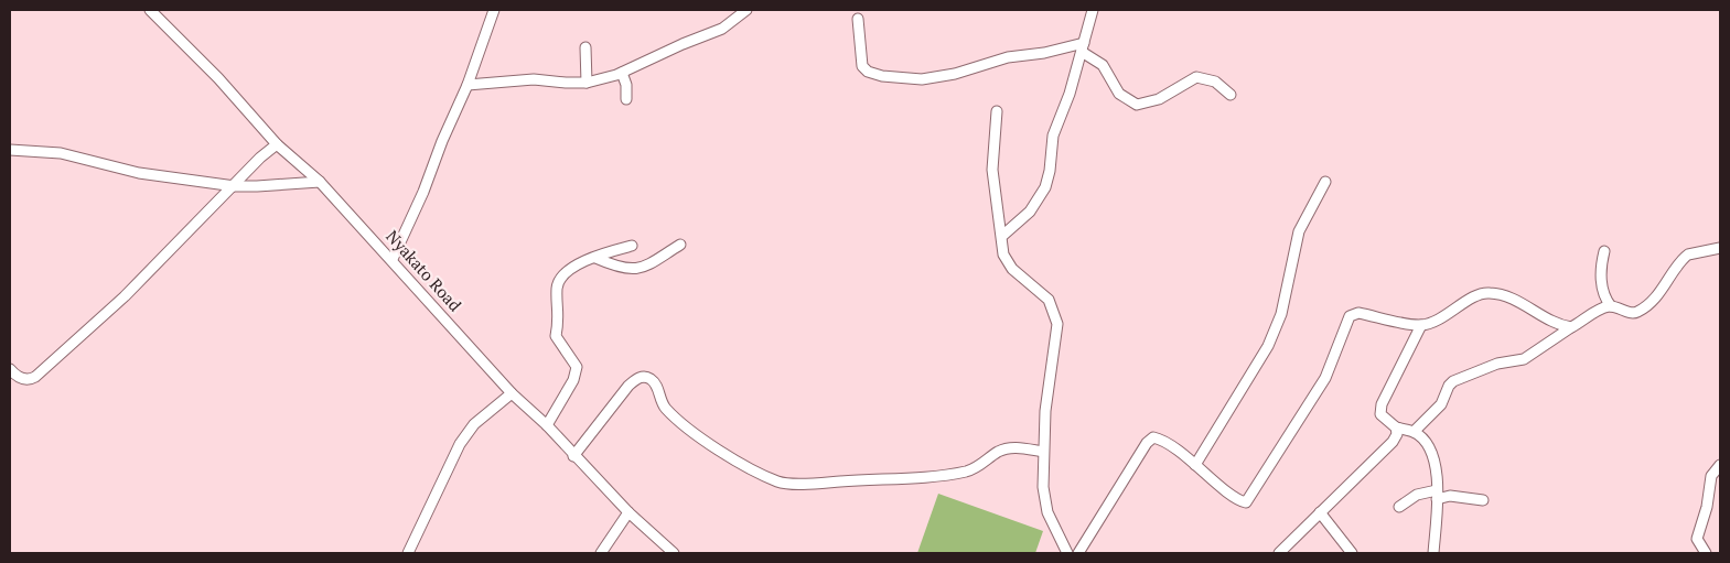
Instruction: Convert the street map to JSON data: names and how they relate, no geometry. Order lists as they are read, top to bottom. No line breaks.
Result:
{"streets":{"street":["Nyakato Road"]}}
